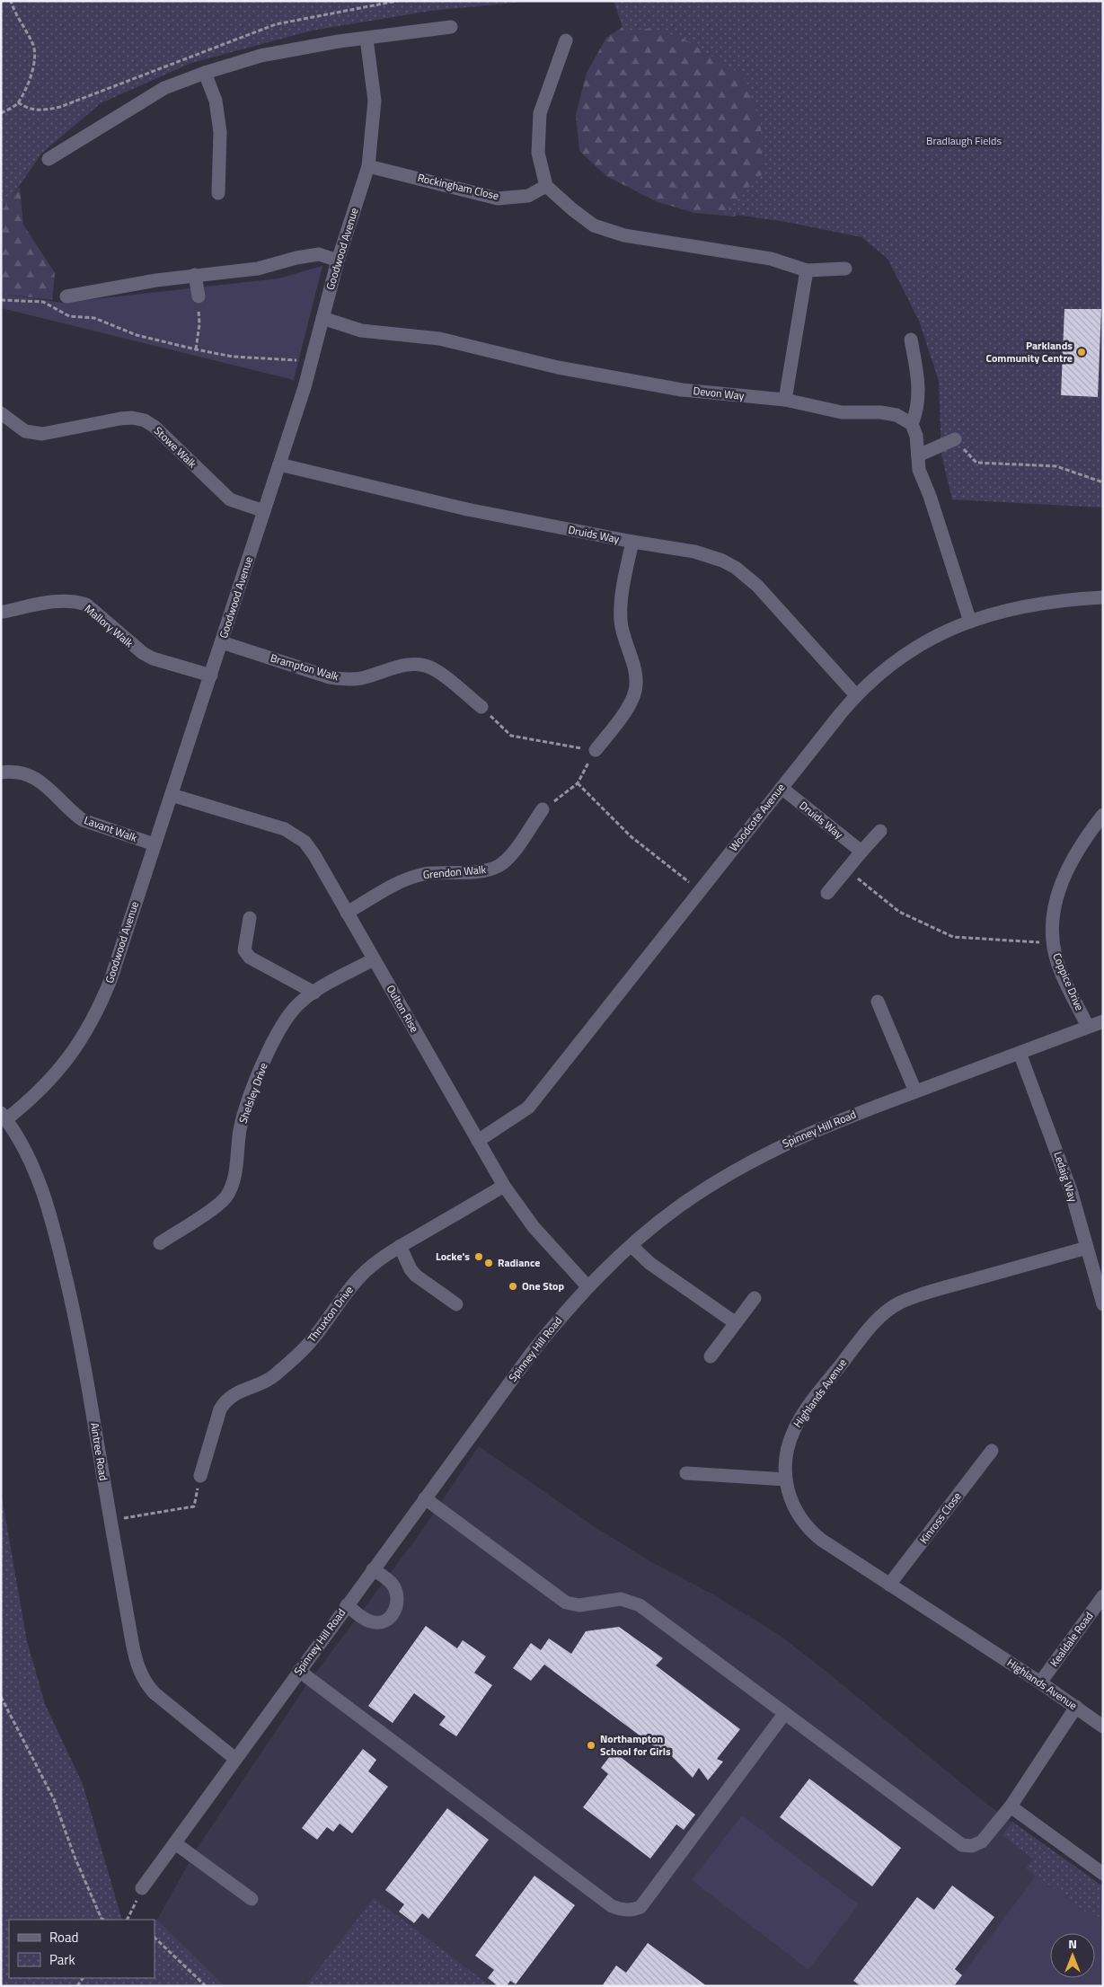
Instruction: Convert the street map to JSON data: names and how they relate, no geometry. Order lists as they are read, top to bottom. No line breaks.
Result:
{"streets":{"street":["Rockingham Close","Goodwood Avenue","Devon Way","Stowe Walk","Druids Way","Mallory Walk","Brampton Walk","Woodcote Avenue","Lavant Walk","Grendon Walk","Coppice Drive","Oulton Rise","Shelsley Drive","Spinney Hill Road","Ledaig Way","Thruxton Drive","Highlands Avenue","Aintree Road","Kinross Close","Kealdale Road"]},"crossings":[["Rockingham Close","Goodwood Avenue"],["Goodwood Avenue","Devon Way"],["Goodwood Avenue","Stowe Walk"],["Goodwood Avenue","Druids Way"],["Goodwood Avenue","Mallory Walk"],["Goodwood Avenue","Brampton Walk"],["Goodwood Avenue","Lavant Walk"],["Goodwood Avenue","Oulton Rise"],["Goodwood Avenue","Aintree Road"],["Druids Way","Woodcote Avenue"],["Woodcote Avenue","Oulton Rise"],["Grendon Walk","Oulton Rise"],["Coppice Drive","Spinney Hill Road"],["Oulton Rise","Shelsley Drive"],["Oulton Rise","Spinney Hill Road"],["Oulton Rise","Thruxton Drive"],["Spinney Hill Road","Ledaig Way"],["Spinney Hill Road","Aintree Road"],["Ledaig Way","Highlands Avenue"],["Highlands Avenue","Kinross Close"],["Highlands Avenue","Kealdale Road"]],"parks":["Bradlaugh Fields"],"places":["Parklands Community Centre","Locke's","Radiance","One Stop","Northampton School for Girls"],"legend":["Road","Park"],"north":"top"}
